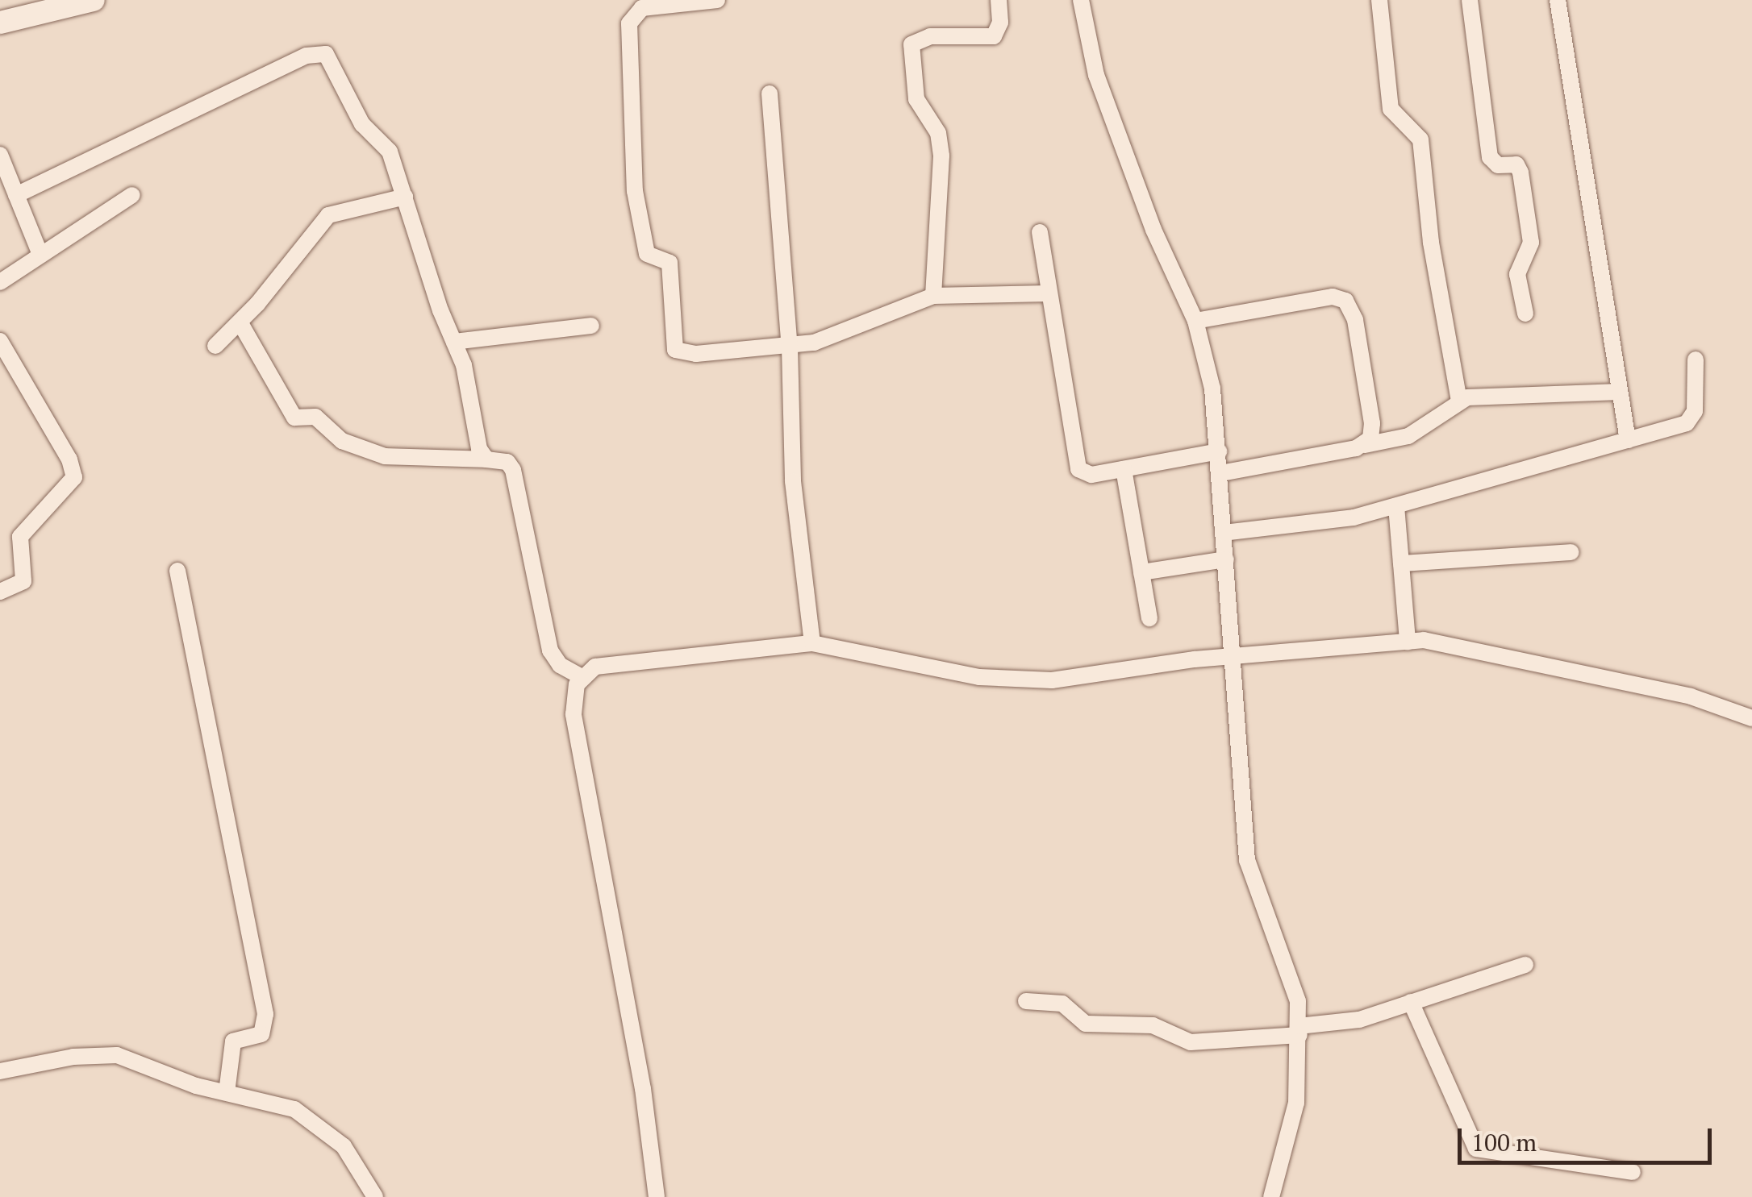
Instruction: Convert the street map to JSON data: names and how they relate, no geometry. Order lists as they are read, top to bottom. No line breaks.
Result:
{"scale_bar":"100 m"}
